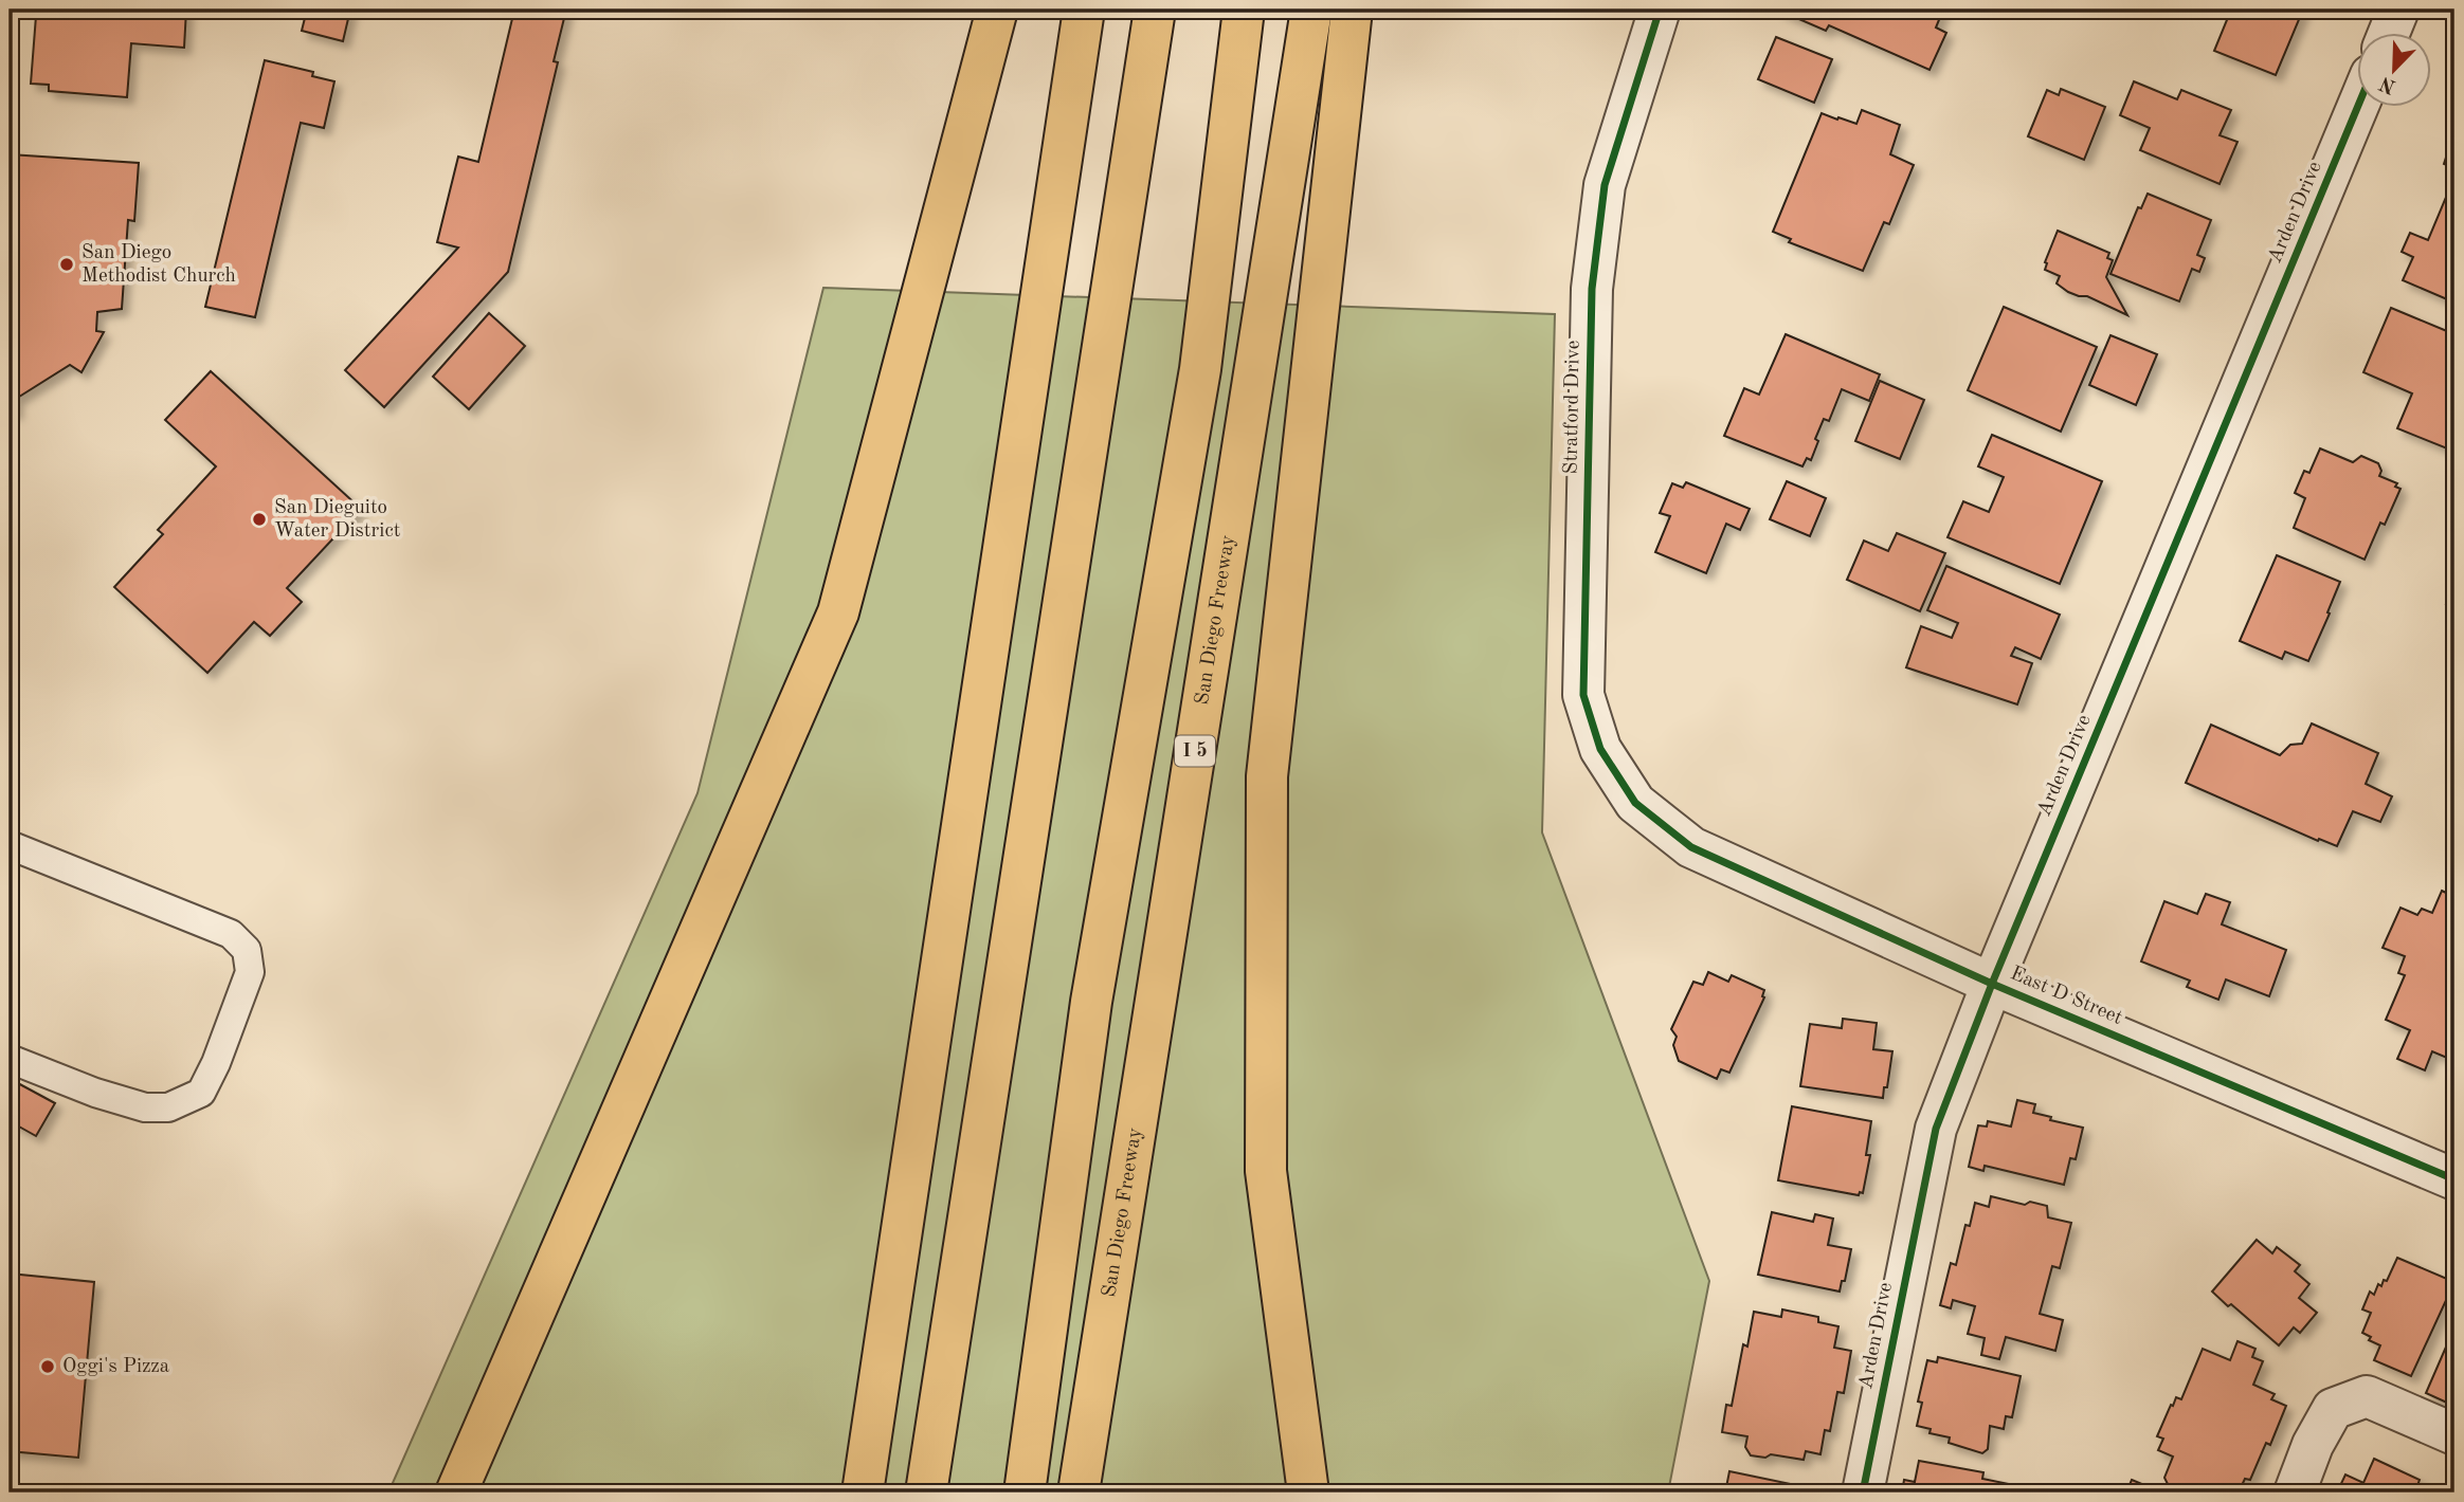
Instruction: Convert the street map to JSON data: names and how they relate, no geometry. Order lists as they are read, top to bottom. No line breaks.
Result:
{"streets":{"highway":["San Diego Freeway","I 5"],"street":["Arden Drive","Stratford Drive","East D Street"]},"crossings":[["Arden Drive","East D Street"],["Stratford Drive","East D Street"]],"places":["San Diego Methodist Church","San Dieguito Water District","Oggi's Pizza"],"north":"bottom left"}
